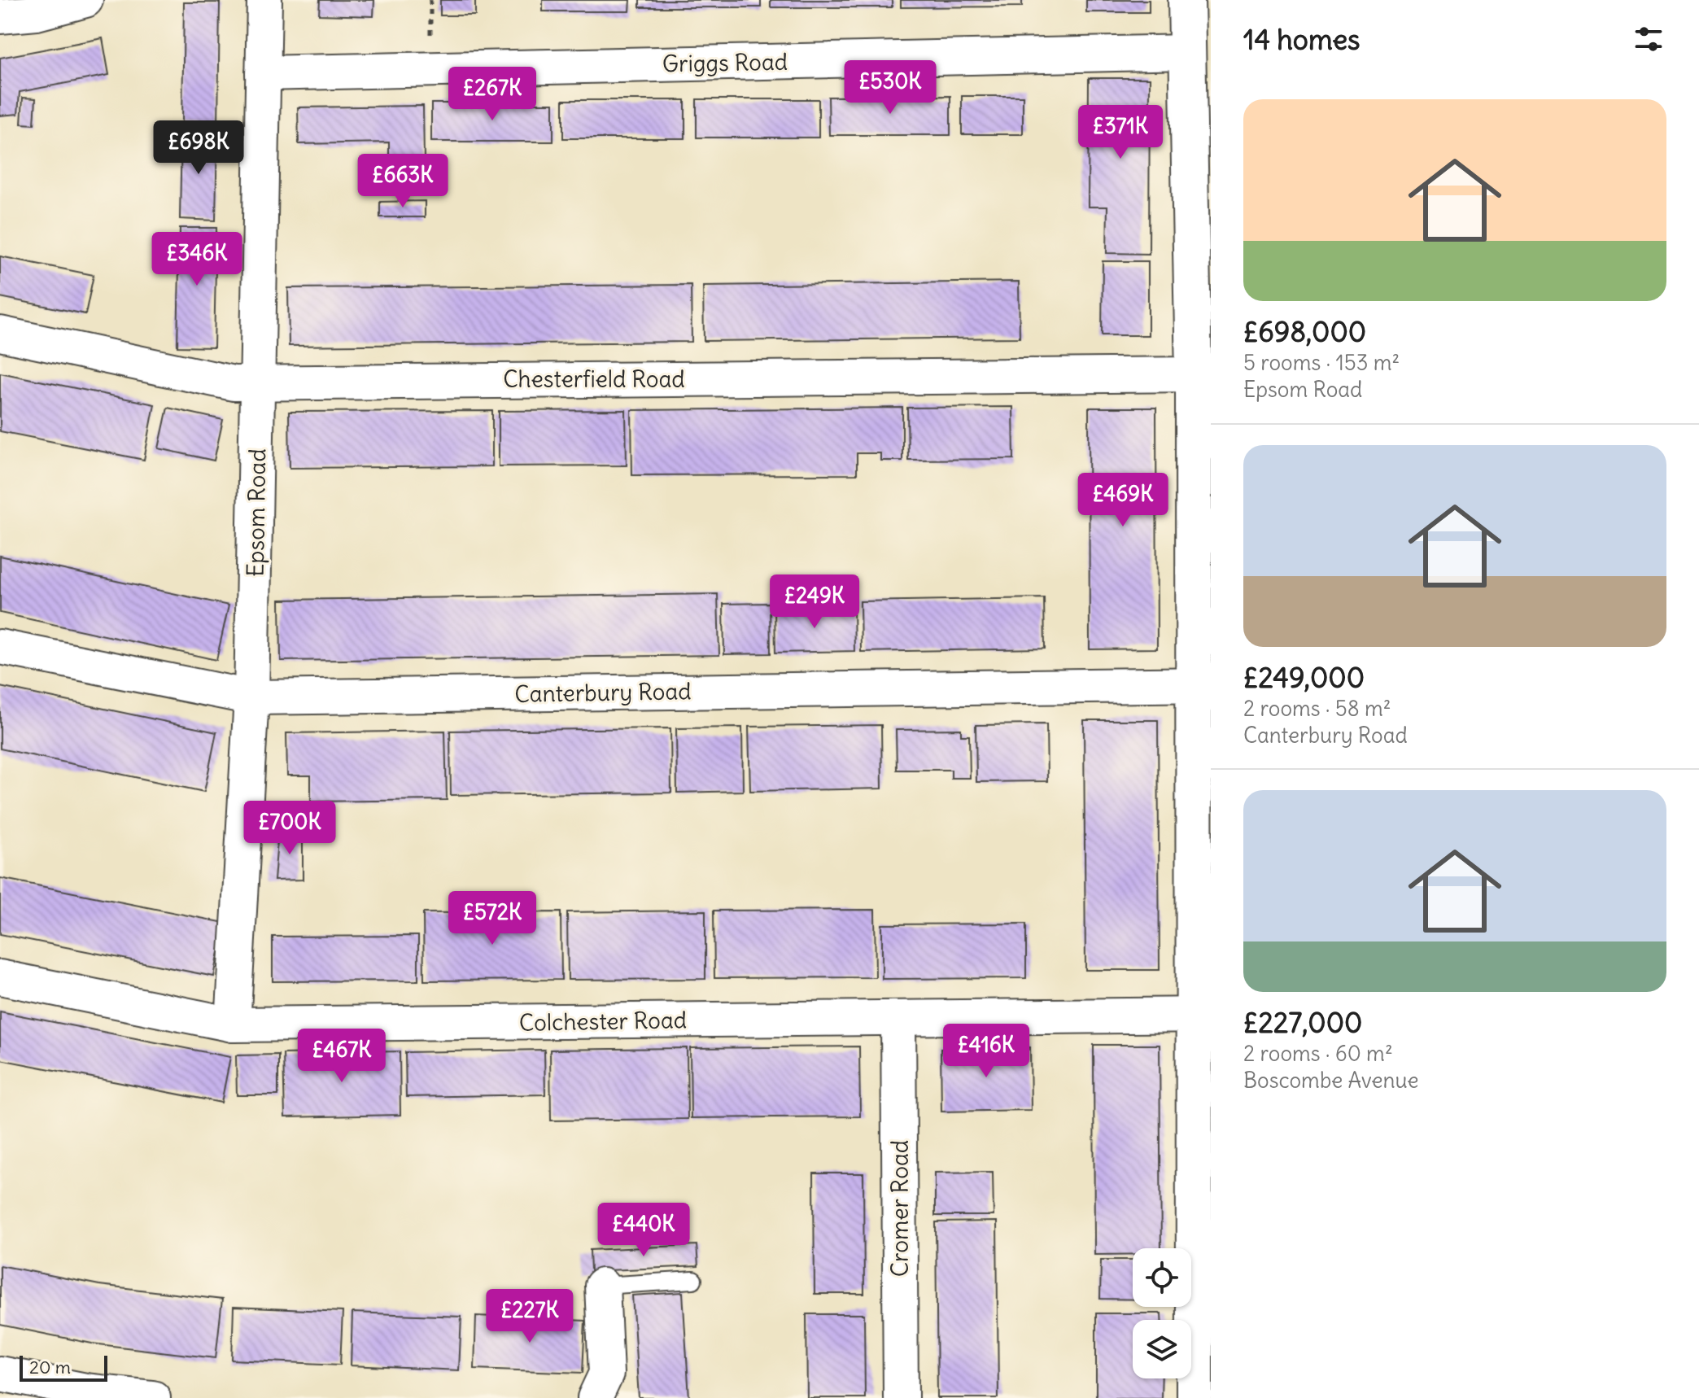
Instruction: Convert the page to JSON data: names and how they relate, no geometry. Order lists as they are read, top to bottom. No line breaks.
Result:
{"streets":{"street":["Griggs Road","Chesterfield Road","Epsom Road","Canterbury Road","Colchester Road","Cromer Road"]},"crossings":[["Griggs Road","Epsom Road"],["Chesterfield Road","Epsom Road"],["Epsom Road","Canterbury Road"],["Epsom Road","Colchester Road"],["Colchester Road","Cromer Road"]],"scale_bar":"20 m","page":{"heading":"14 homes","price":["£530K","£267K","£371K","£698K","£663K","£346K","£469K","£249K","£700K","£572K","£416K","£467K","£440K","£227K"],"list":[{"name":"£698,000","note":"5 rooms · 153 m² · Epsom Road"},{"name":"£249,000","note":"2 rooms · 58 m² · Canterbury Road"},{"name":"£227,000","note":"2 rooms · 60 m² · Boscombe Avenue"}],"scale":"20 m"}}
